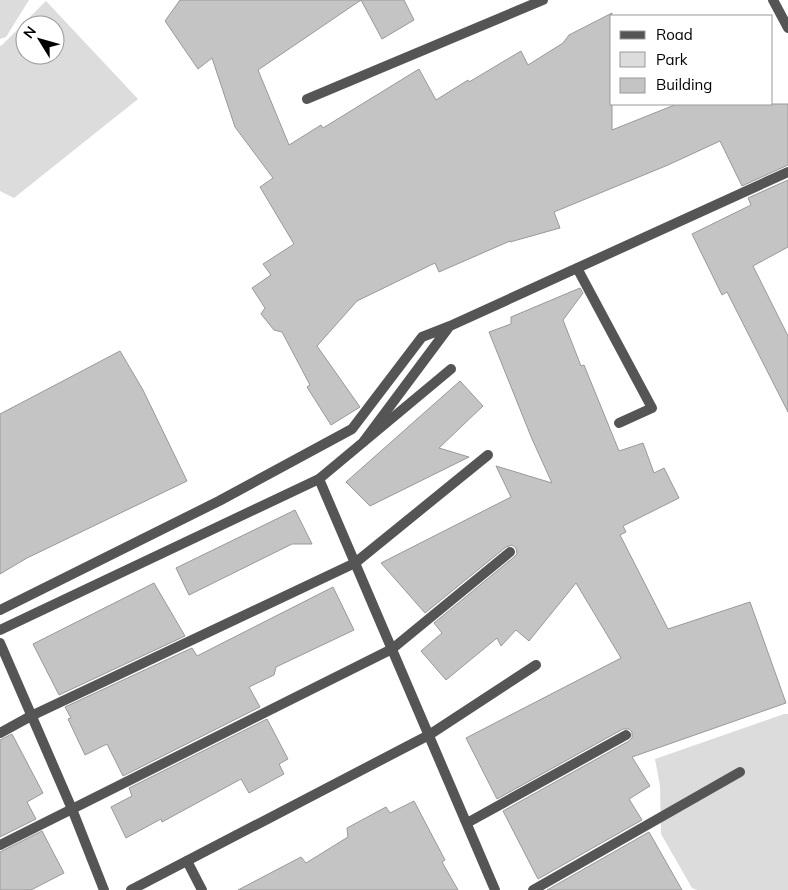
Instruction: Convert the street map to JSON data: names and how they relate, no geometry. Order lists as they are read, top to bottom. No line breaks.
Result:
{"legend":["Road","Park","Building"],"north":"top left"}
